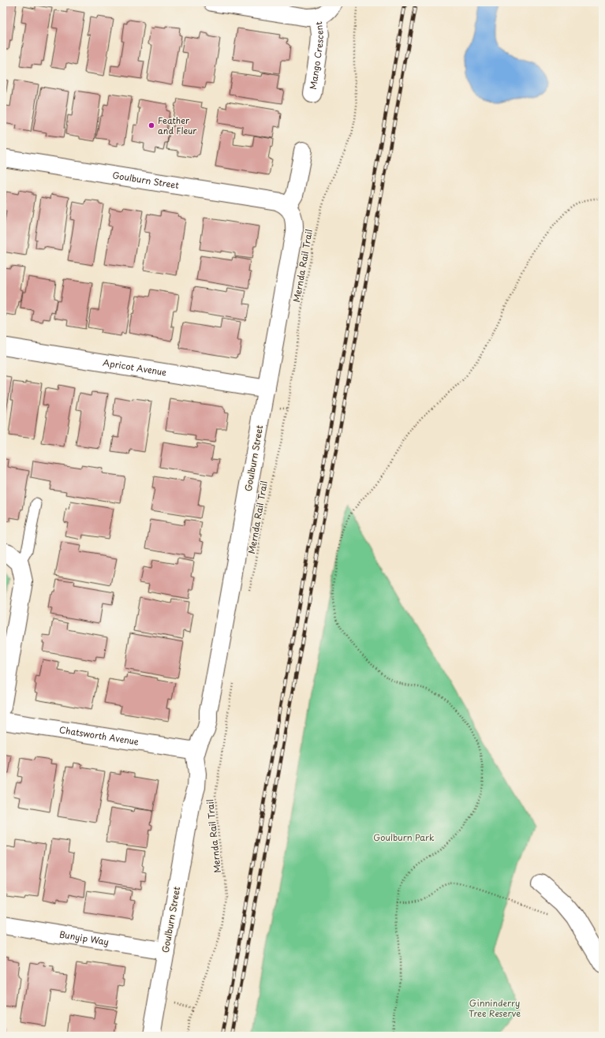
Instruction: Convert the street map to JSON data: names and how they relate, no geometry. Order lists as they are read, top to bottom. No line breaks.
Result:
{"streets":{"street":["Mango Crescent","Goulburn Street","Apricot Avenue","Chatsworth Avenue","Bunyip Way"],"path":["Mernda Rail Trail"]},"crossings":[["Goulburn Street","Apricot Avenue"],["Goulburn Street","Chatsworth Avenue"],["Goulburn Street","Bunyip Way"]],"parks":["Goulburn Park","Ginninderry Tree Reserve"],"places":["Feather and Fleur"]}
